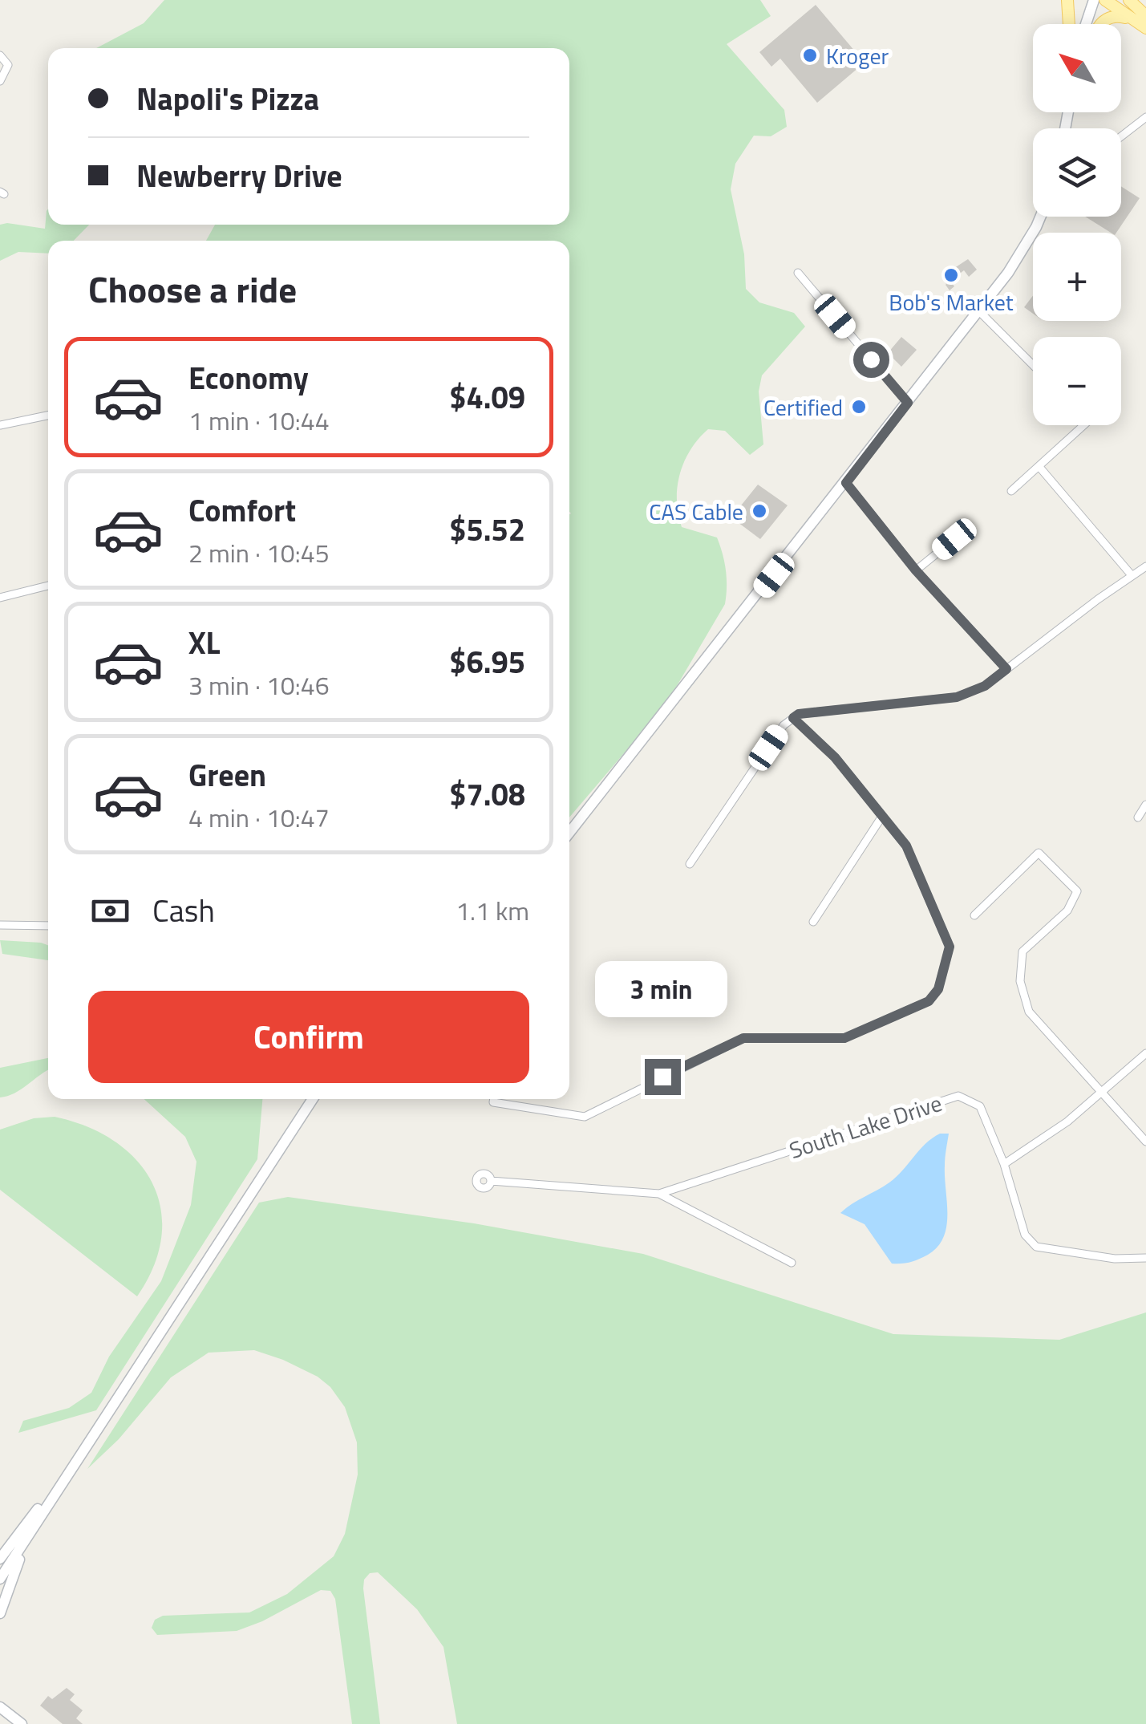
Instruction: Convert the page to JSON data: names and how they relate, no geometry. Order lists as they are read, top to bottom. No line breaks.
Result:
{"streets":{"street":["South Lake Drive"]},"places":["Kroger","Bob's Market","Certified","CAS Cable"],"north":"top left","page":{"map_buttons":["+","−"],"banner":["Napoli's Pizza","Newberry Drive"],"heading":"Choose a ride","list":[{"name":"Economy","note":"1 min · 10:44","value":"$4.09"},{"name":"Comfort","note":"2 min · 10:45","value":"$5.52"},{"name":"XL","note":"3 min · 10:46","value":"$6.95"},{"name":"Green","note":"4 min · 10:47","value":"$7.08"}],"pay":["Cash","1.1 km"],"bubble":"3 min","buttons":"Confirm"}}
